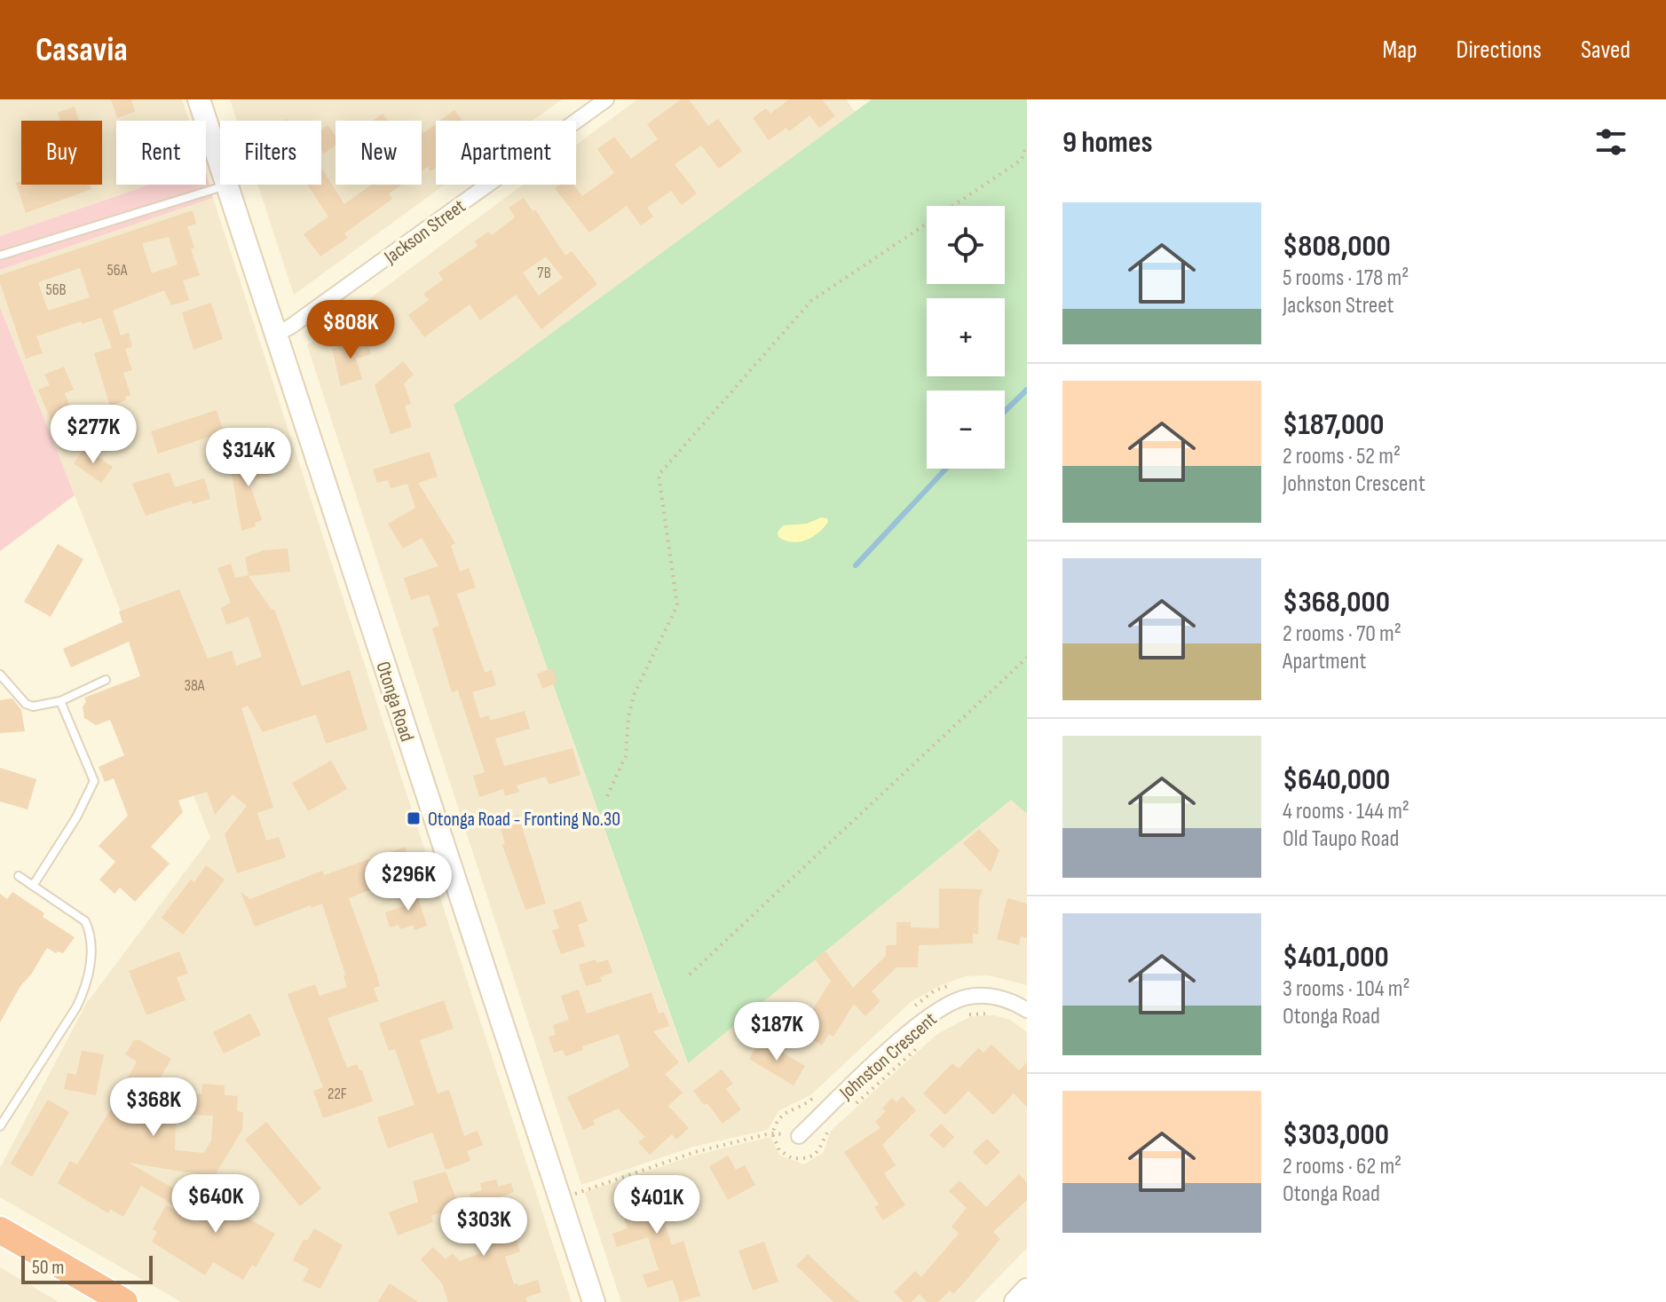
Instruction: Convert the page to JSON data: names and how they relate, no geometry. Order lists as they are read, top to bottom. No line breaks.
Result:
{"streets":{"street":["Jackson Street","Otonga Road","Johnston Crescent"]},"crossings":[["Jackson Street","Otonga Road"]],"places":{"transit":["Otonga Road - Fronting No.30"]},"house_numbers":["56A","7B","56B","38A","22F"],"scale_bar":"50 m","page":{"header":"Casavia","nav":["Map","Directions","Saved"],"heading":"9 homes","chip":["Buy","Rent","Filters","New","Apartment"],"list":[{"name":"$808,000","note":"5 rooms · 178 m² · Jackson Street"},{"name":"$187,000","note":"2 rooms · 52 m² · Johnston Crescent"},{"name":"$368,000","note":"2 rooms · 70 m² · Apartment"},{"name":"$640,000","note":"4 rooms · 144 m² · Old Taupo Road"},{"name":"$401,000","note":"3 rooms · 104 m² · Otonga Road"},{"name":"$303,000","note":"2 rooms · 62 m² · Otonga Road"}],"map_buttons":["+","−"],"price":["$808K","$277K","$314K","$296K","$187K","$368K","$640K","$401K","$303K"],"scale":"50 m"}}
